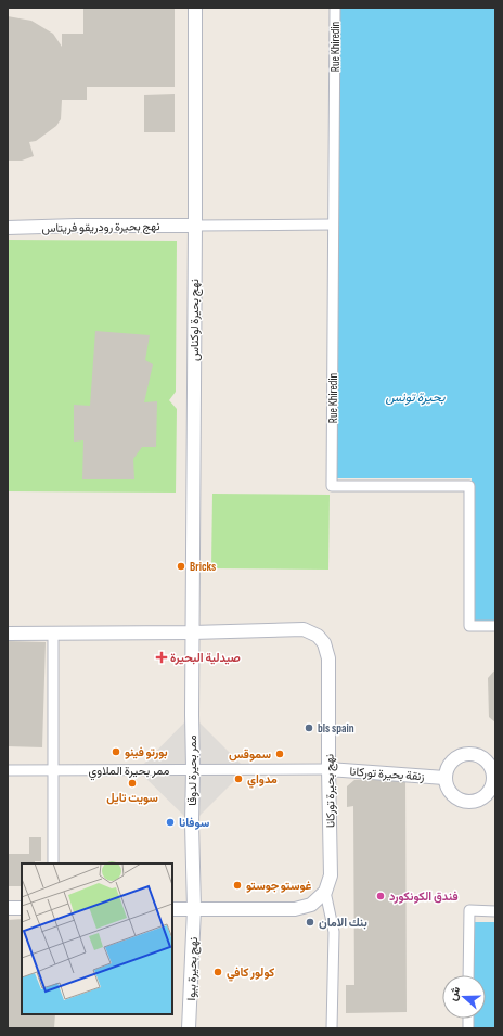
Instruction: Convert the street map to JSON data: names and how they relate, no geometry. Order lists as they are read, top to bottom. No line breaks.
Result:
{"streets":{"street":["Rue Khiredin","نهج بحيرة رودريقو فريتاس","نهج بحيرة لوكناس","ممر بحيرة الملاوي","ممر بحيرة لدوقا","زنقة بحيرة توركانا","نهج بحيرة توركانا","نهج بحيرة بيوا"]},"crossings":[["نهج بحيرة رودريقو فريتاس","نهج بحيرة لوكناس"],["نهج بحيرة لوكناس","ممر بحيرة لدوقا"],["نهج بحيرة لوكناس","نهج بحيرة توركانا"],["ممر بحيرة الملاوي","ممر بحيرة لدوقا"],["ممر بحيرة الملاوي","زنقة بحيرة توركانا"],["ممر بحيرة الملاوي","نهج بحيرة توركانا"],["ممر بحيرة لدوقا","نهج بحيرة توركانا"],["ممر بحيرة لدوقا","نهج بحيرة بيوا"],["زنقة بحيرة توركانا","نهج بحيرة توركانا"]],"water":["بحيرة تونس"],"places":{"other":["Bricks","bls spain","بورتو فينو","سموقس","مدواي","سويت تايل","سوفانا","غوستو جوستو","فندق الكونكورد","بنك الامان","كولور كافي"],"health":["صيدلية البحيرة"]},"north":"left"}
